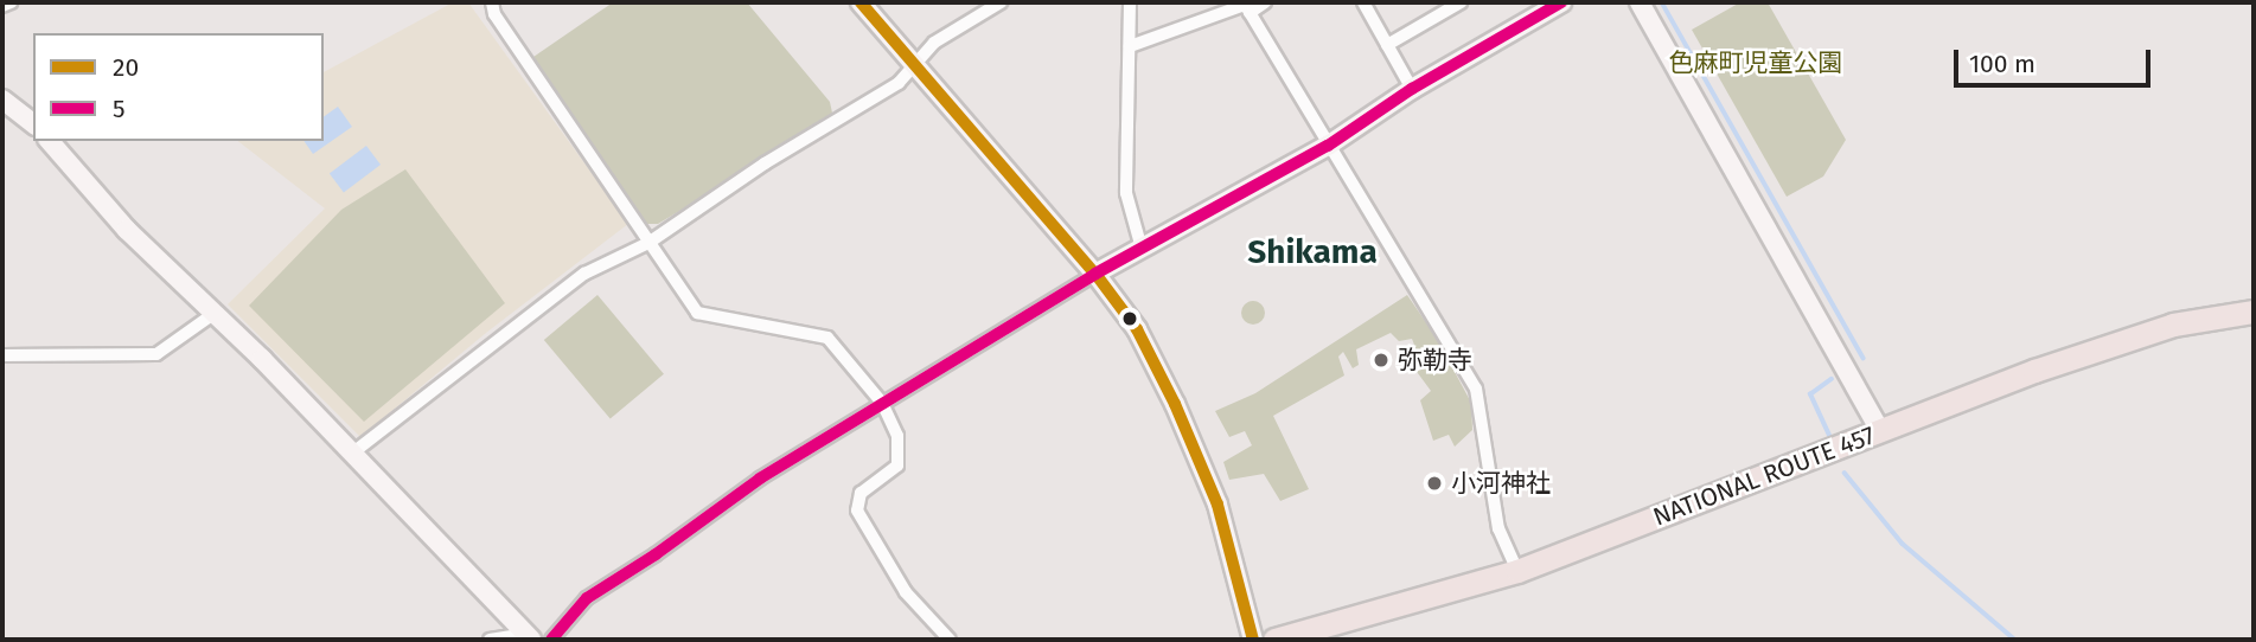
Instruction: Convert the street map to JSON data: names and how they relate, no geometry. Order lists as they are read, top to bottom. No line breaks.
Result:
{"streets":{"highway":["NATIONAL ROUTE 457"]},"districts":["Shikama"],"parks":["色麻町児童公園"],"places":["弥勒寺","小河神社"],"lines":["transit line 20","transit line 5"],"legend":["20","5"],"scale_bar":"100 m"}
